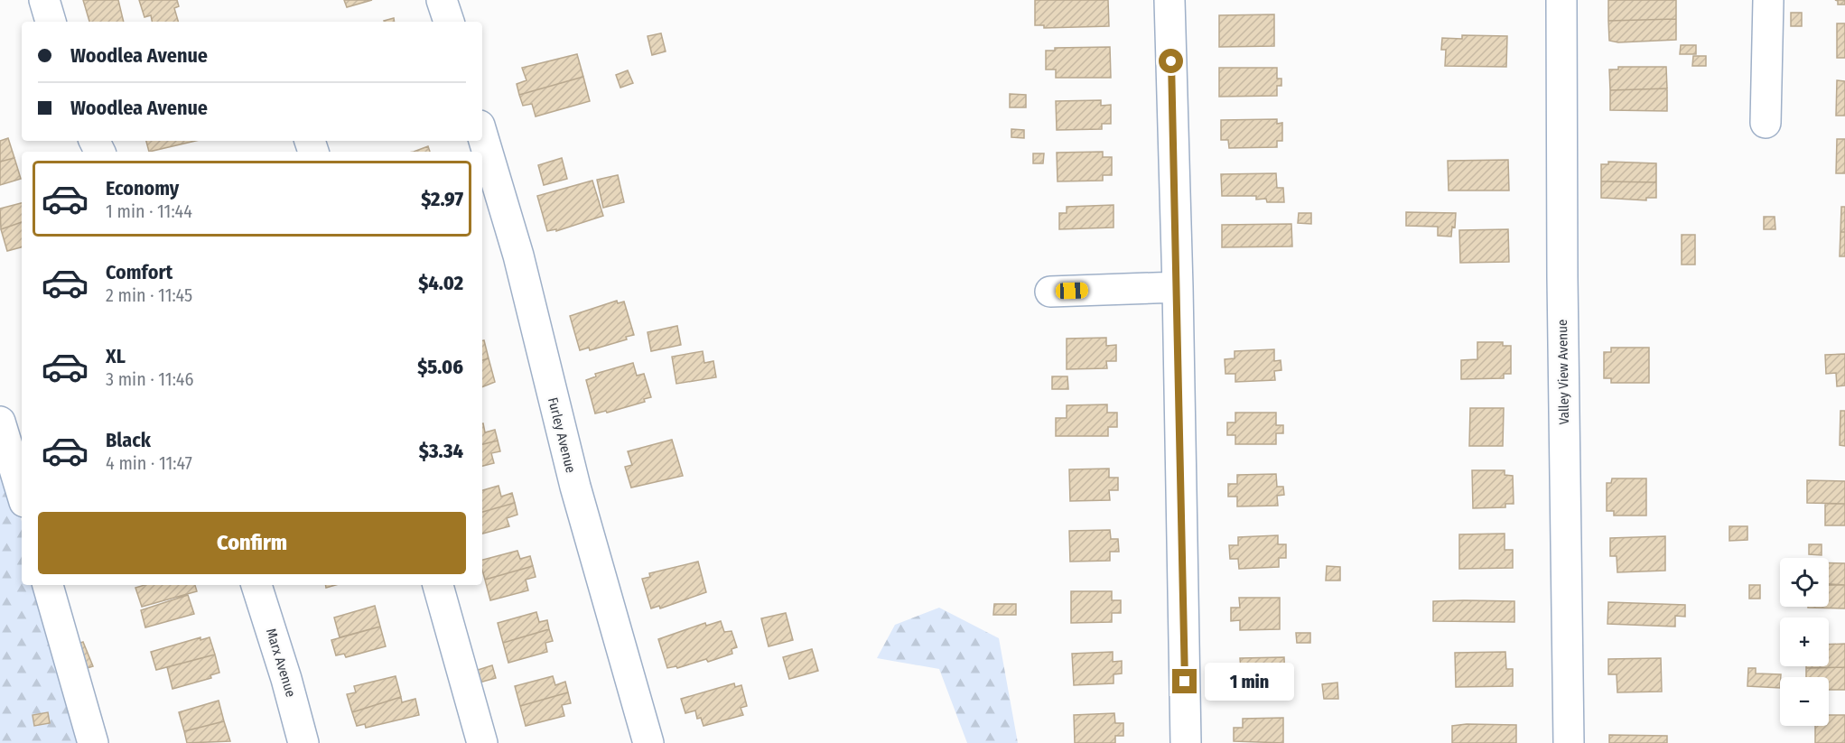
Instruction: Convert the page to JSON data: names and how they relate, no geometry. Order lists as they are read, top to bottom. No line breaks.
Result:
{"streets":{"street":["Valley View Avenue","Furley Avenue","Marx Avenue"]},"page":{"banner":["Woodlea Avenue","Woodlea Avenue"],"list":[{"name":"Economy","note":"1 min · 11:44","value":"$2.97"},{"name":"Comfort","note":"2 min · 11:45","value":"$4.02"},{"name":"XL","note":"3 min · 11:46","value":"$5.06"},{"name":"Black","note":"4 min · 11:47","value":"$3.34"}],"buttons":"Confirm","map_buttons":["+","−"],"bubble":"1 min"}}
